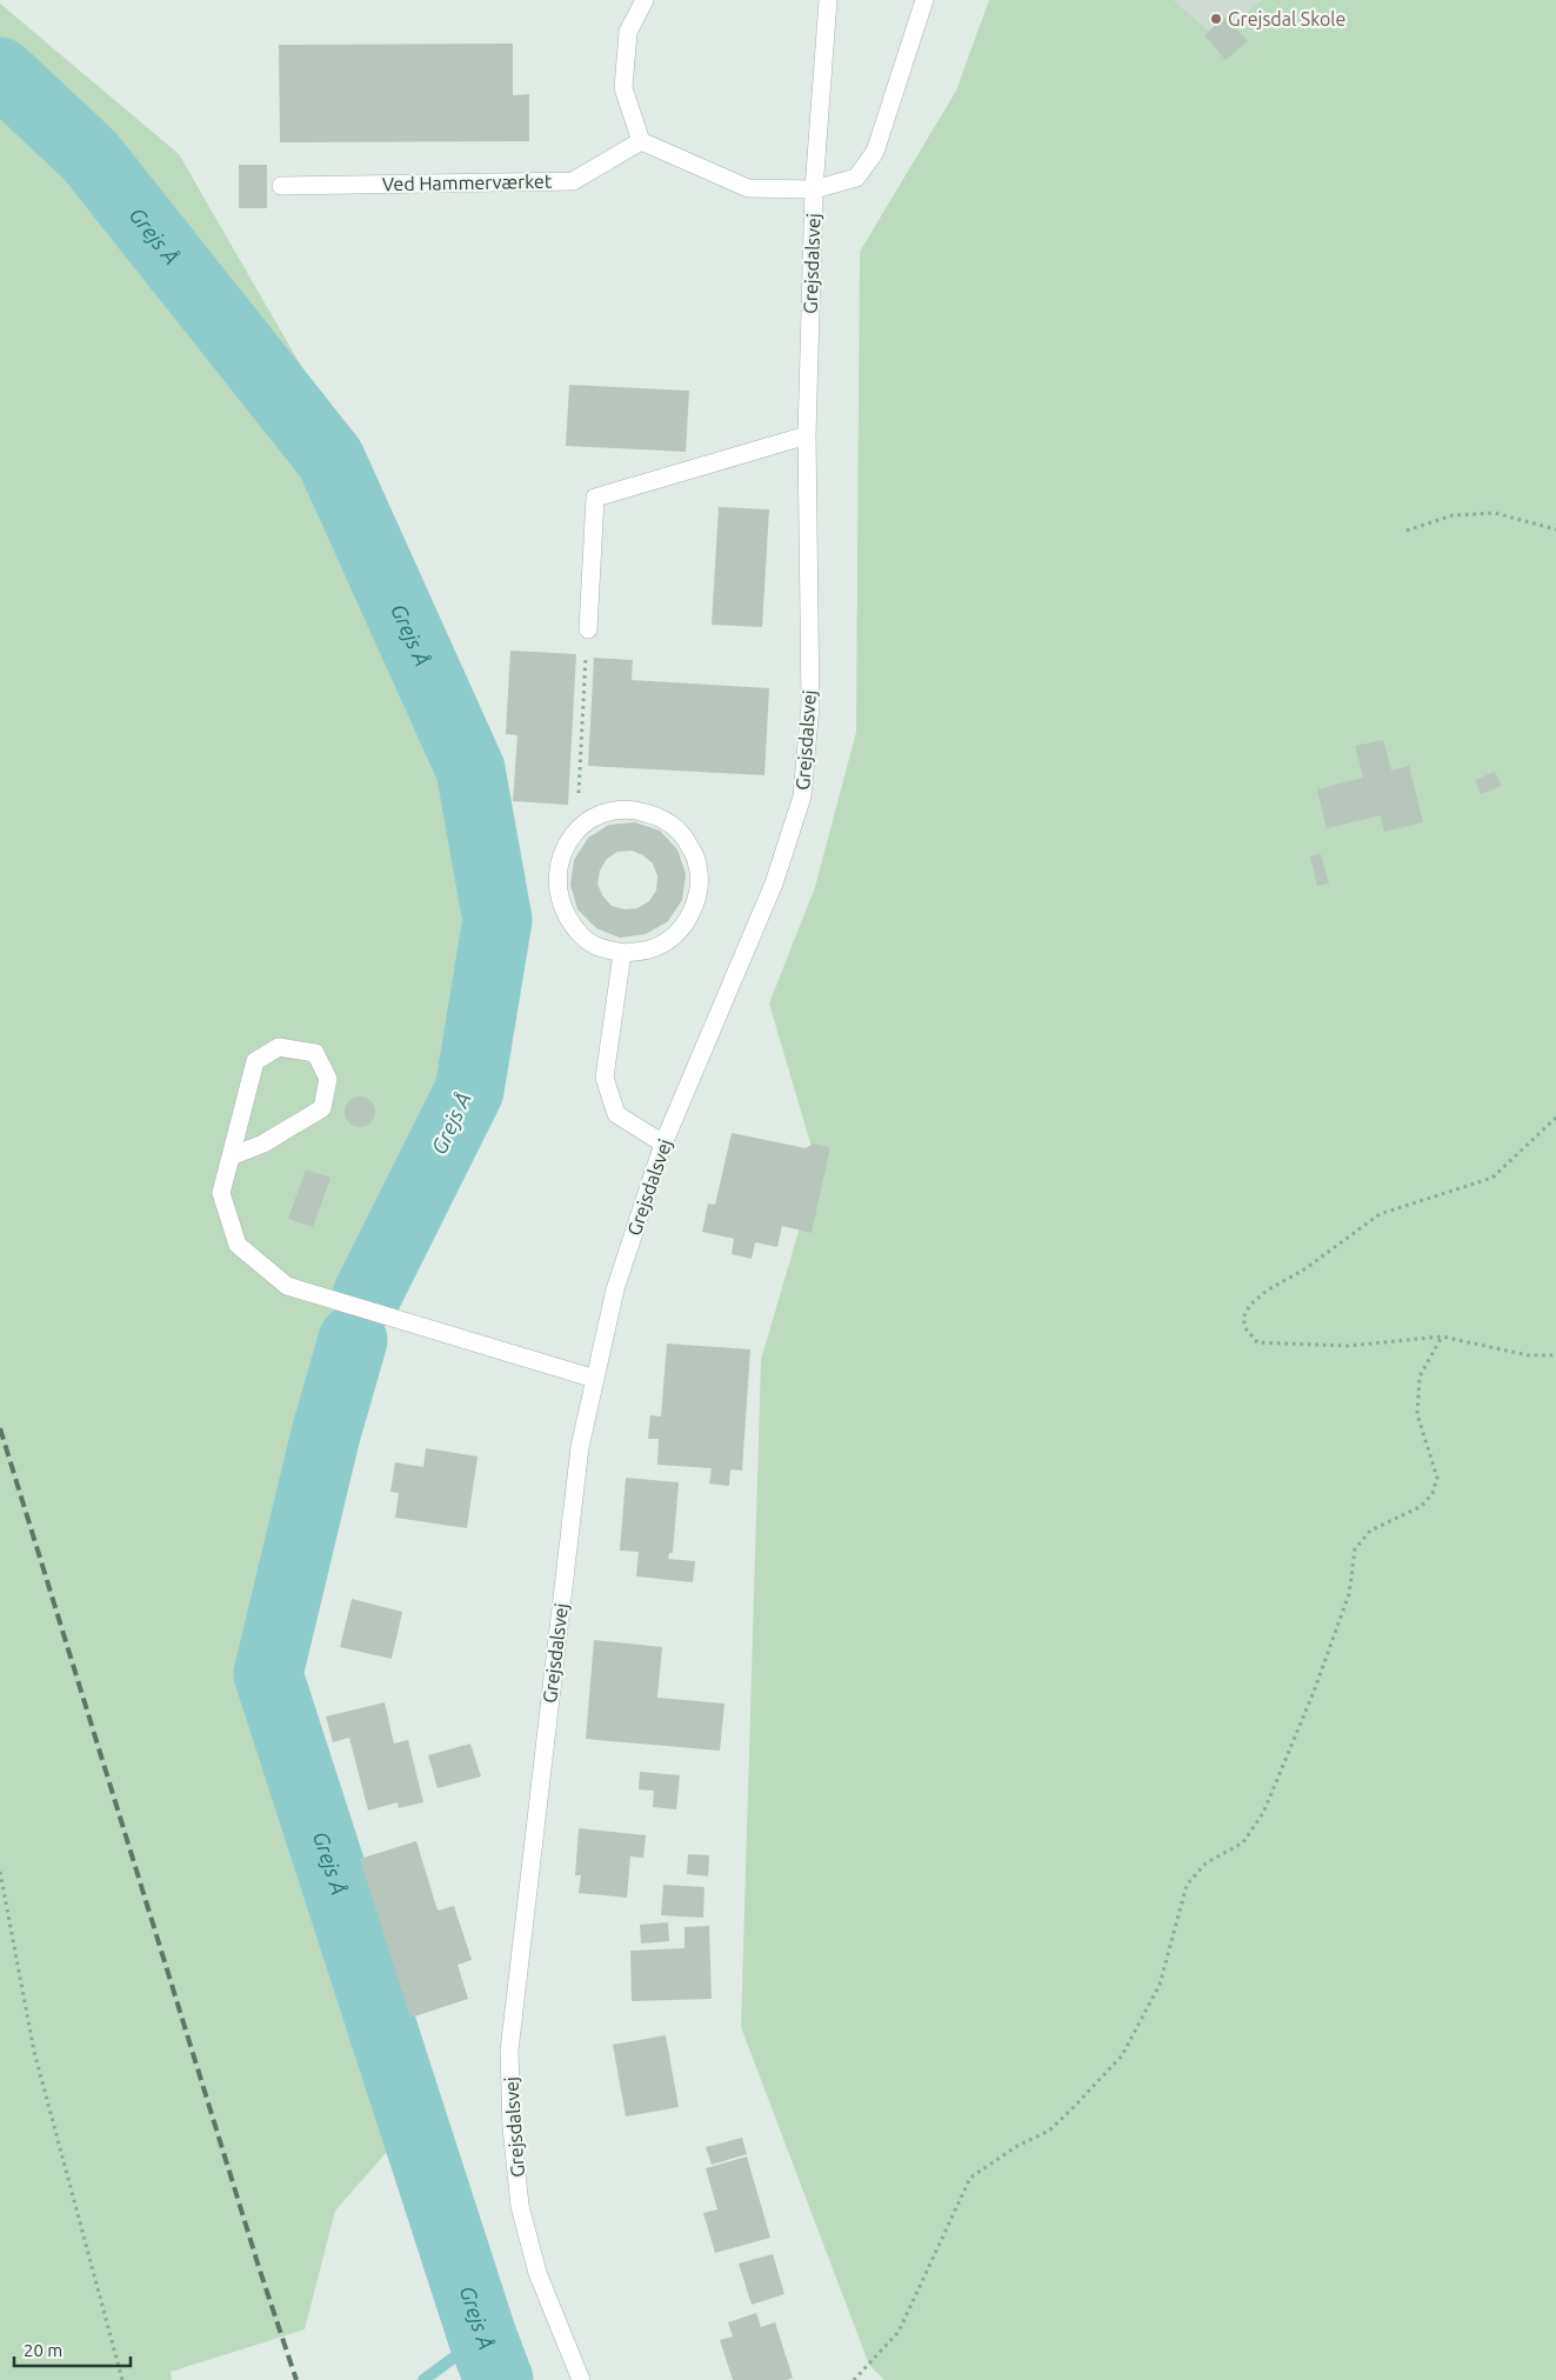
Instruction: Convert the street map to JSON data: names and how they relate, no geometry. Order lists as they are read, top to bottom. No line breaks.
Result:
{"streets":{"street":["Ved Hammerværket","Grejsdalsvej"]},"water":["Grejs Å"],"places":["Grejsdal Skole"],"scale_bar":"20 m"}
